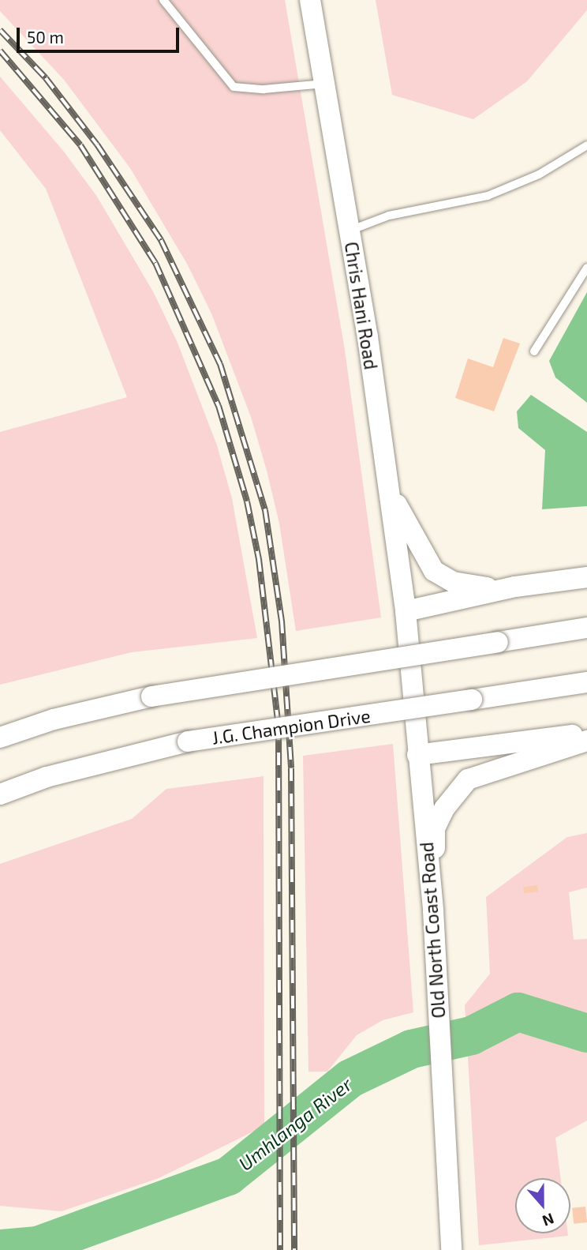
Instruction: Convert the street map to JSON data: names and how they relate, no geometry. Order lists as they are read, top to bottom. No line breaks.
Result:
{"streets":{"street":["Chris Hani Road","J.G. Champion Drive","Old North Coast Road"]},"crossings":[["Chris Hani Road","Old North Coast Road"]],"water":["Umhlanga River"],"scale_bar":"50 m","north":"bottom"}
